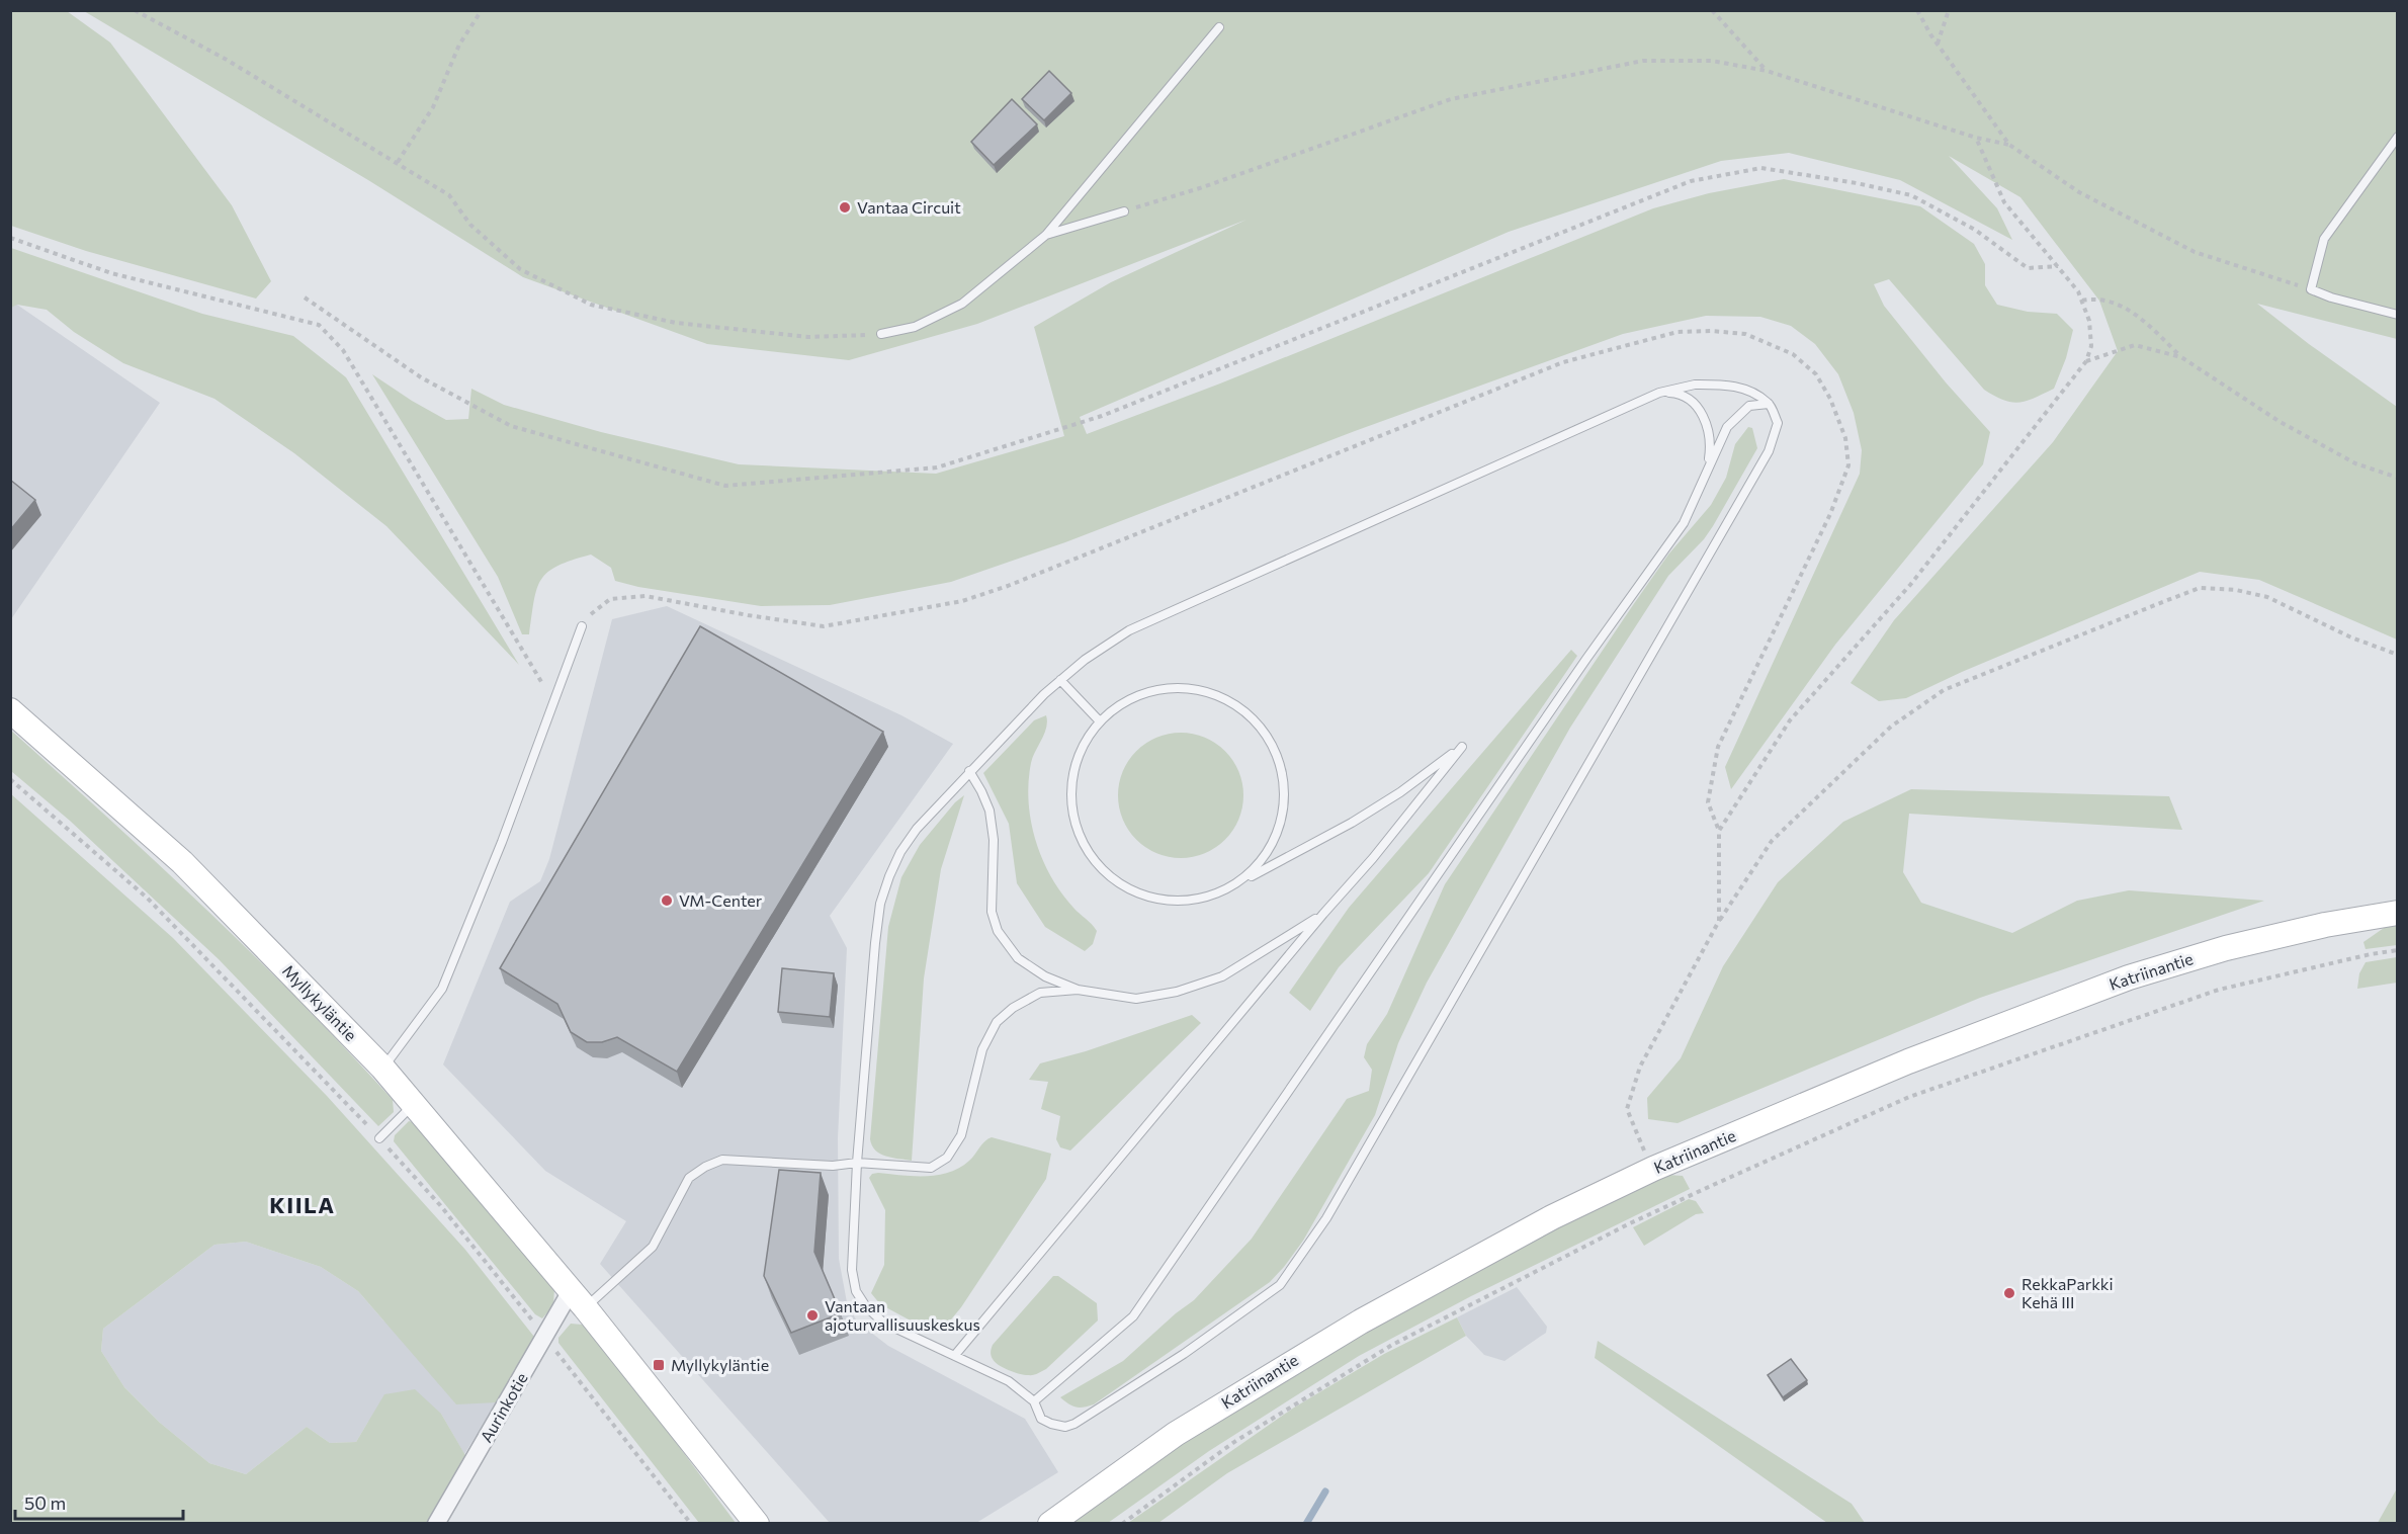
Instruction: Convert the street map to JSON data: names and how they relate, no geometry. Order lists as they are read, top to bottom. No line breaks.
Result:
{"streets":{"main road":["Katriinantie","Myllykyläntie"],"street":["Aurinkotie"]},"crossings":[["Myllykyläntie","Aurinkotie"]],"districts":["KIILA"],"places":{"other":["Vantaa Circuit","VM-Center","RekkaParkki Kehä III","Vantaan ajoturvallisuuskeskus"],"transit":["Myllykyläntie"]},"scale_bar":"50 m"}
